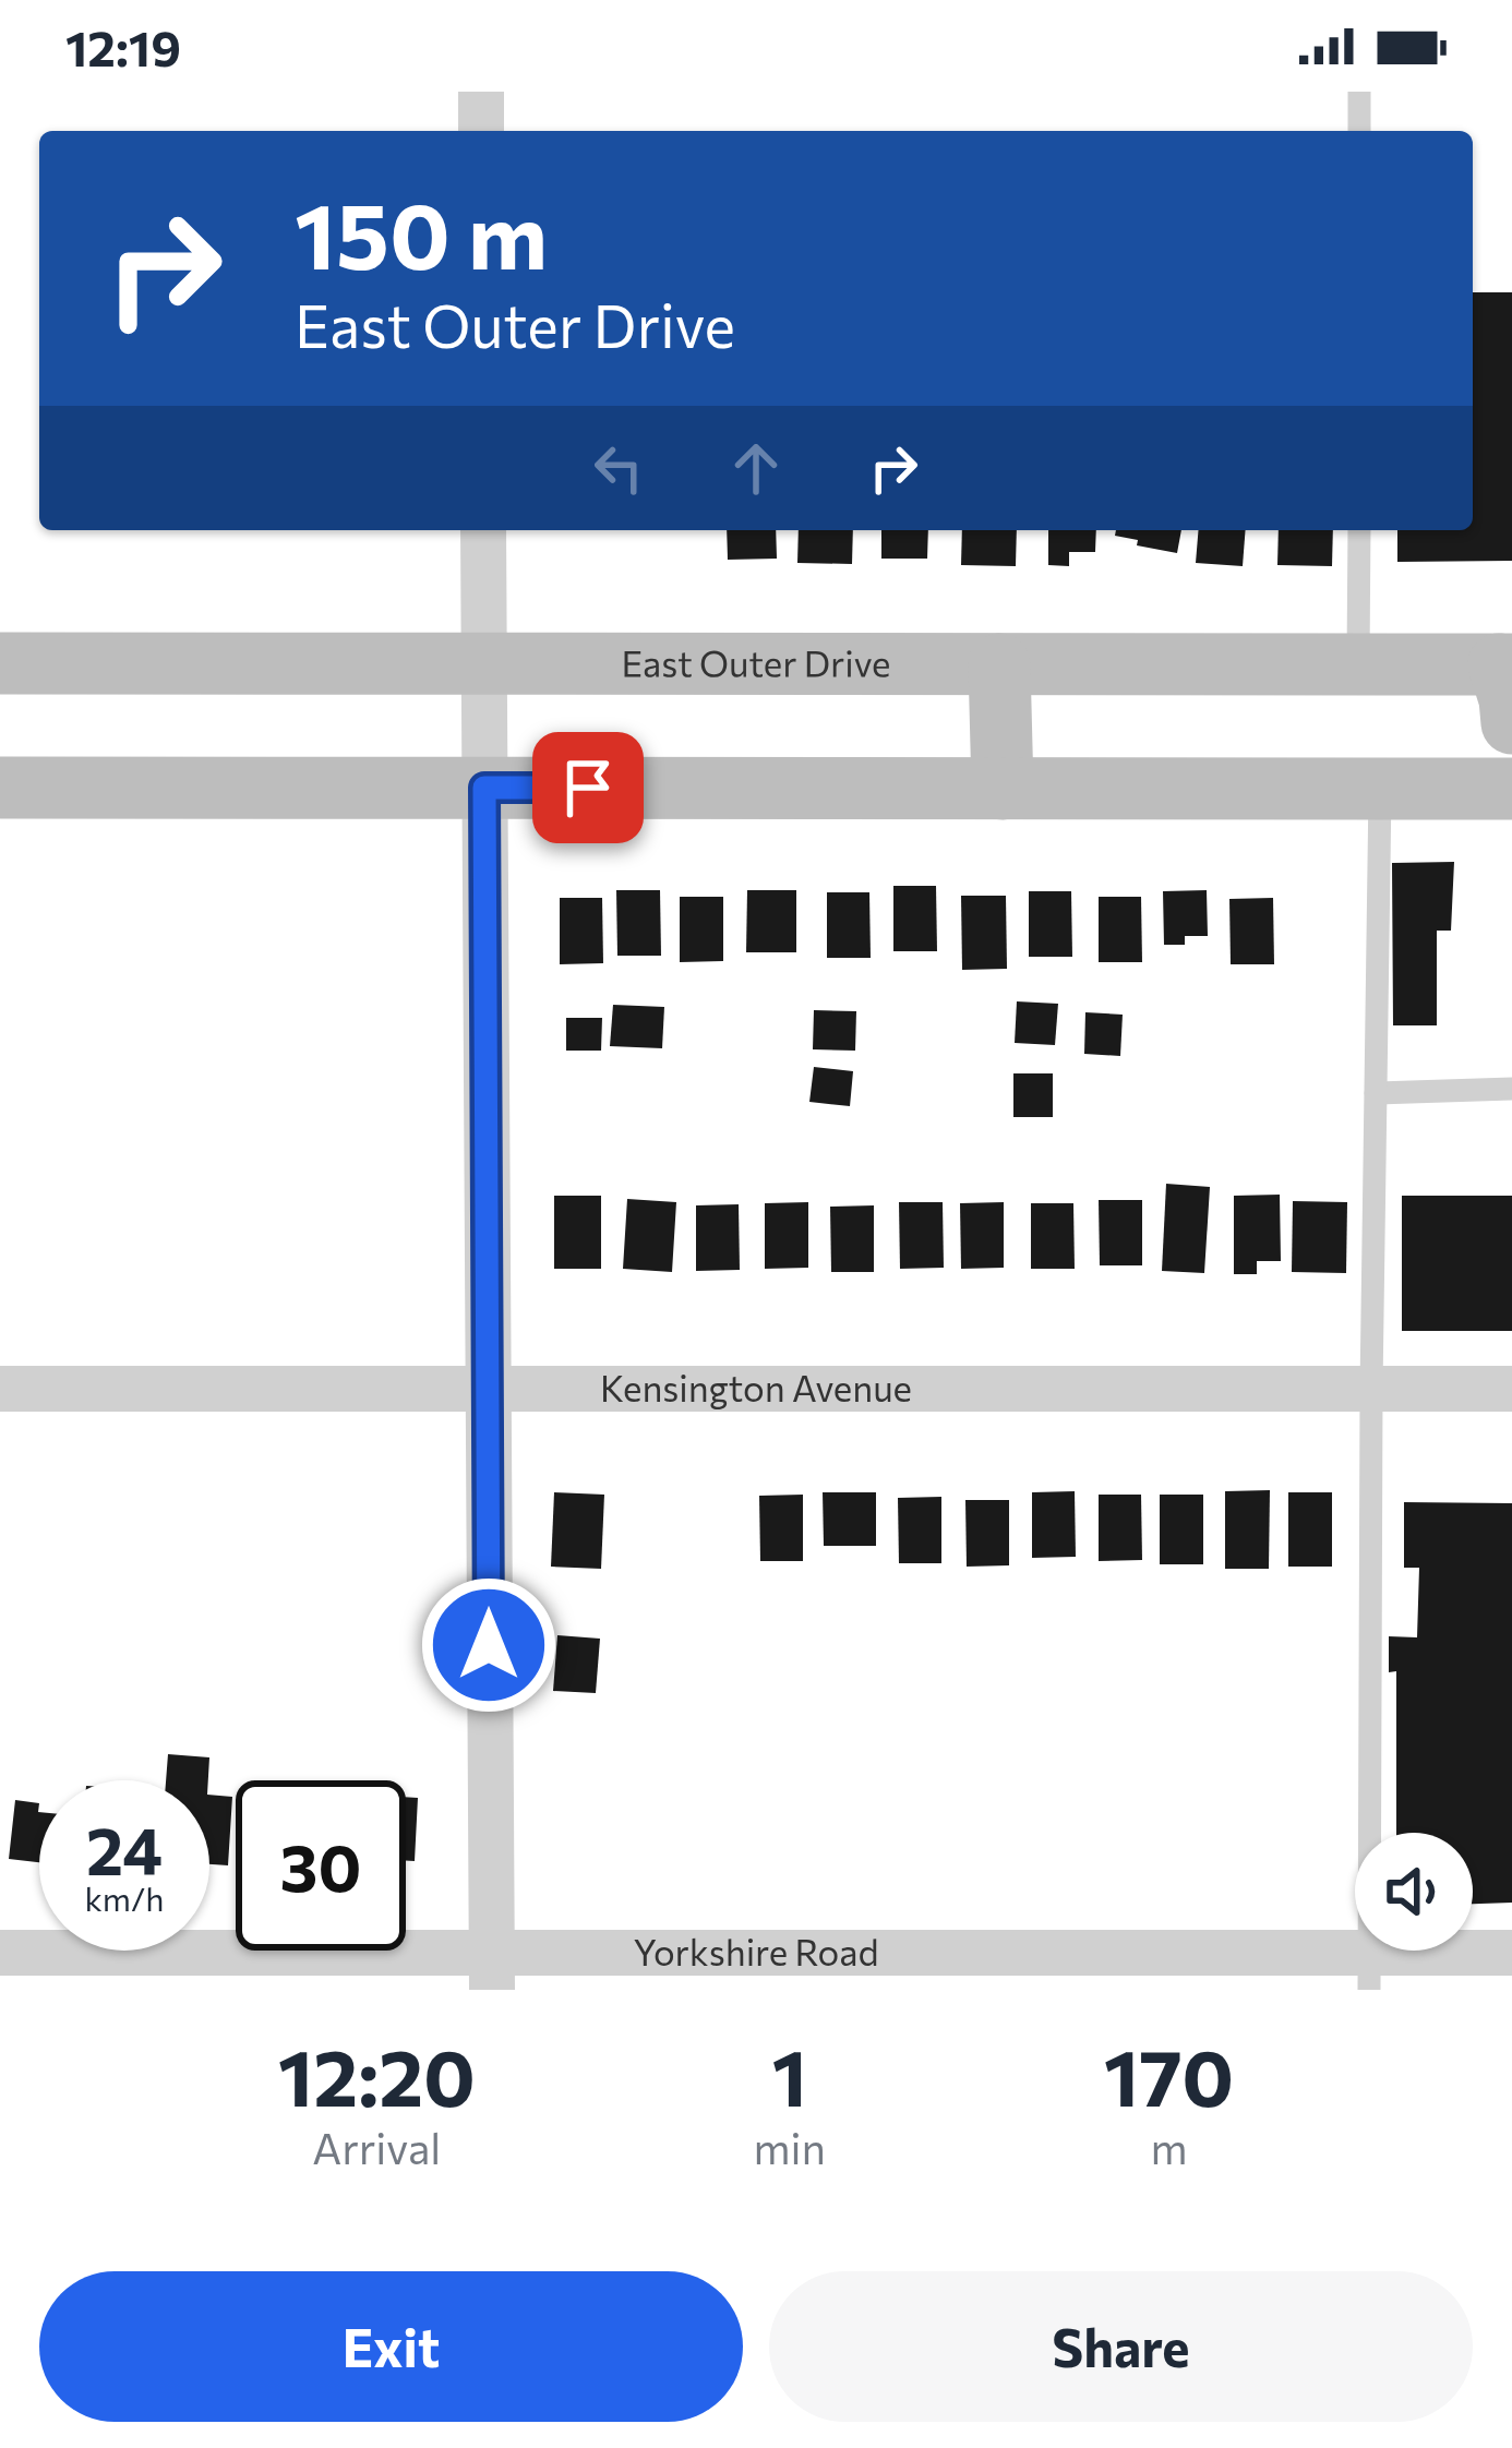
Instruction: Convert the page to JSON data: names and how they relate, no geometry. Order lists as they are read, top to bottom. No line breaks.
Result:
{"streets":{"street":["East Outer Drive","Kensington Avenue","Yorkshire Road"]},"page":{"status":"12:19","turn":["150 m","East Outer Drive"],"speed":"24 km/h","limit":"30","eta":["12:20","Arrival","1","min","170","m"],"buttons":["Exit","Share"]}}
